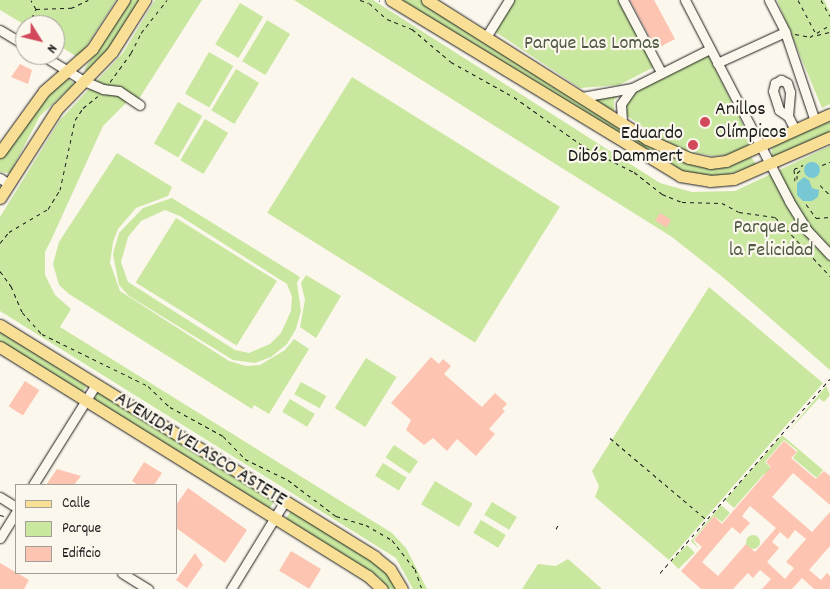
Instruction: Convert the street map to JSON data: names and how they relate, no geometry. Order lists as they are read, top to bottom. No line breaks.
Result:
{"streets":{"main road":["AVENIDA VELASCO ASTETE"]},"parks":["Parque Las Lomas","Parque de la Felicidad"],"places":["Anillos Olímpicos","Eduardo Dibós Dammert"],"legend":["Calle","Parque","Edificio"],"north":"bottom right"}
